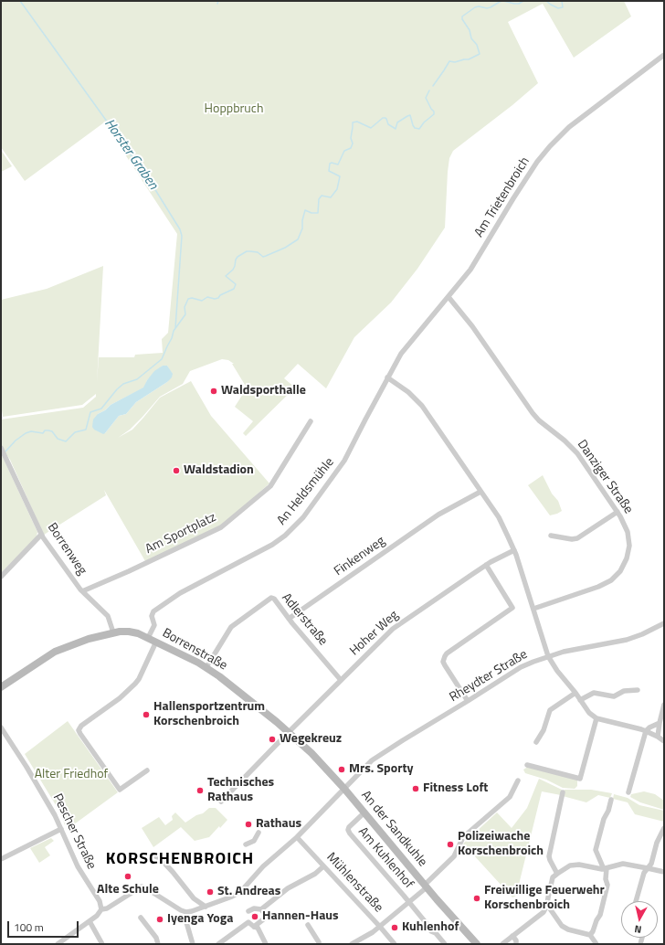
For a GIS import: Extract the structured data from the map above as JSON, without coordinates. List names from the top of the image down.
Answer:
{
  "streets": {
    "main road": ["Borrenstraße", "An der Sandkuhle"],
    "street": [
      "Am Trietenbroich",
      "Danziger Straße",
      "An Heldsmühle",
      "Am Sportplatz",
      "Borrenweg",
      "Finkenweg",
      "Adlerstraße",
      "Hoher Weg",
      "Rheydter Straße",
      "Pescher Straße",
      "Am Kuhlenhof",
      "Mühlenstraße"
    ]
  },
  "crossings": [
    ["Am Trietenbroich", "Danziger Straße"],
    ["Am Trietenbroich", "An Heldsmühle"],
    ["An Heldsmühle", "Borrenstraße"],
    ["Am Sportplatz", "Borrenweg"],
    ["Borrenweg", "Borrenstraße"],
    ["Finkenweg", "Adlerstraße"],
    ["Adlerstraße", "Hoher Weg"],
    ["Adlerstraße", "Borrenstraße"],
    ["Hoher Weg", "Borrenstraße"],
    ["Borrenstraße", "Rheydter Straße"],
    ["Borrenstraße", "An der Sandkuhle"],
    ["Rheydter Straße", "An der Sandkuhle"],
    ["Rheydter Straße", "Mühlenstraße"],
    ["An der Sandkuhle", "Am Kuhlenhof"],
    ["Am Kuhlenhof", "Mühlenstraße"]
  ],
  "districts": ["KORSCHENBROICH"],
  "water": ["Horster Graben"],
  "parks": ["Hoppbruch", "Alter Friedhof"],
  "places": [
    "Waldsporthalle",
    "Waldstadion",
    "Hallensportzentrum Korschenbroich",
    "Wegekreuz",
    "Mrs. Sporty",
    "Fitness Loft",
    "Technisches Rathaus",
    "Rathaus",
    "Polizeiwache Korschenbroich",
    "Alte Schule",
    "St. Andreas",
    "Freiwillige Feuerwehr Korschenbroich",
    "Hannen-Haus",
    "Iyenga Yoga",
    "Kuhlenhof"
  ],
  "scale_bar": "100 m",
  "north": "bottom"
}
